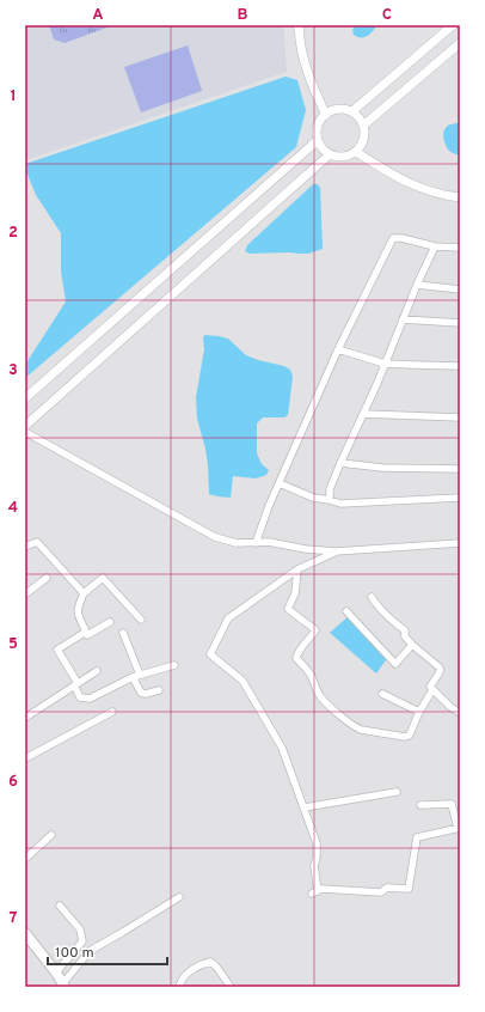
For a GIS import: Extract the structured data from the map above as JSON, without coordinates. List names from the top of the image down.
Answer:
{
  "scale_bar": "100 m",
  "grid": {
    "columns": ["A", "B", "C"],
    "rows": [
      "1",
      "2",
      "3",
      "4",
      "5",
      "6",
      "7"
    ]
  }
}
